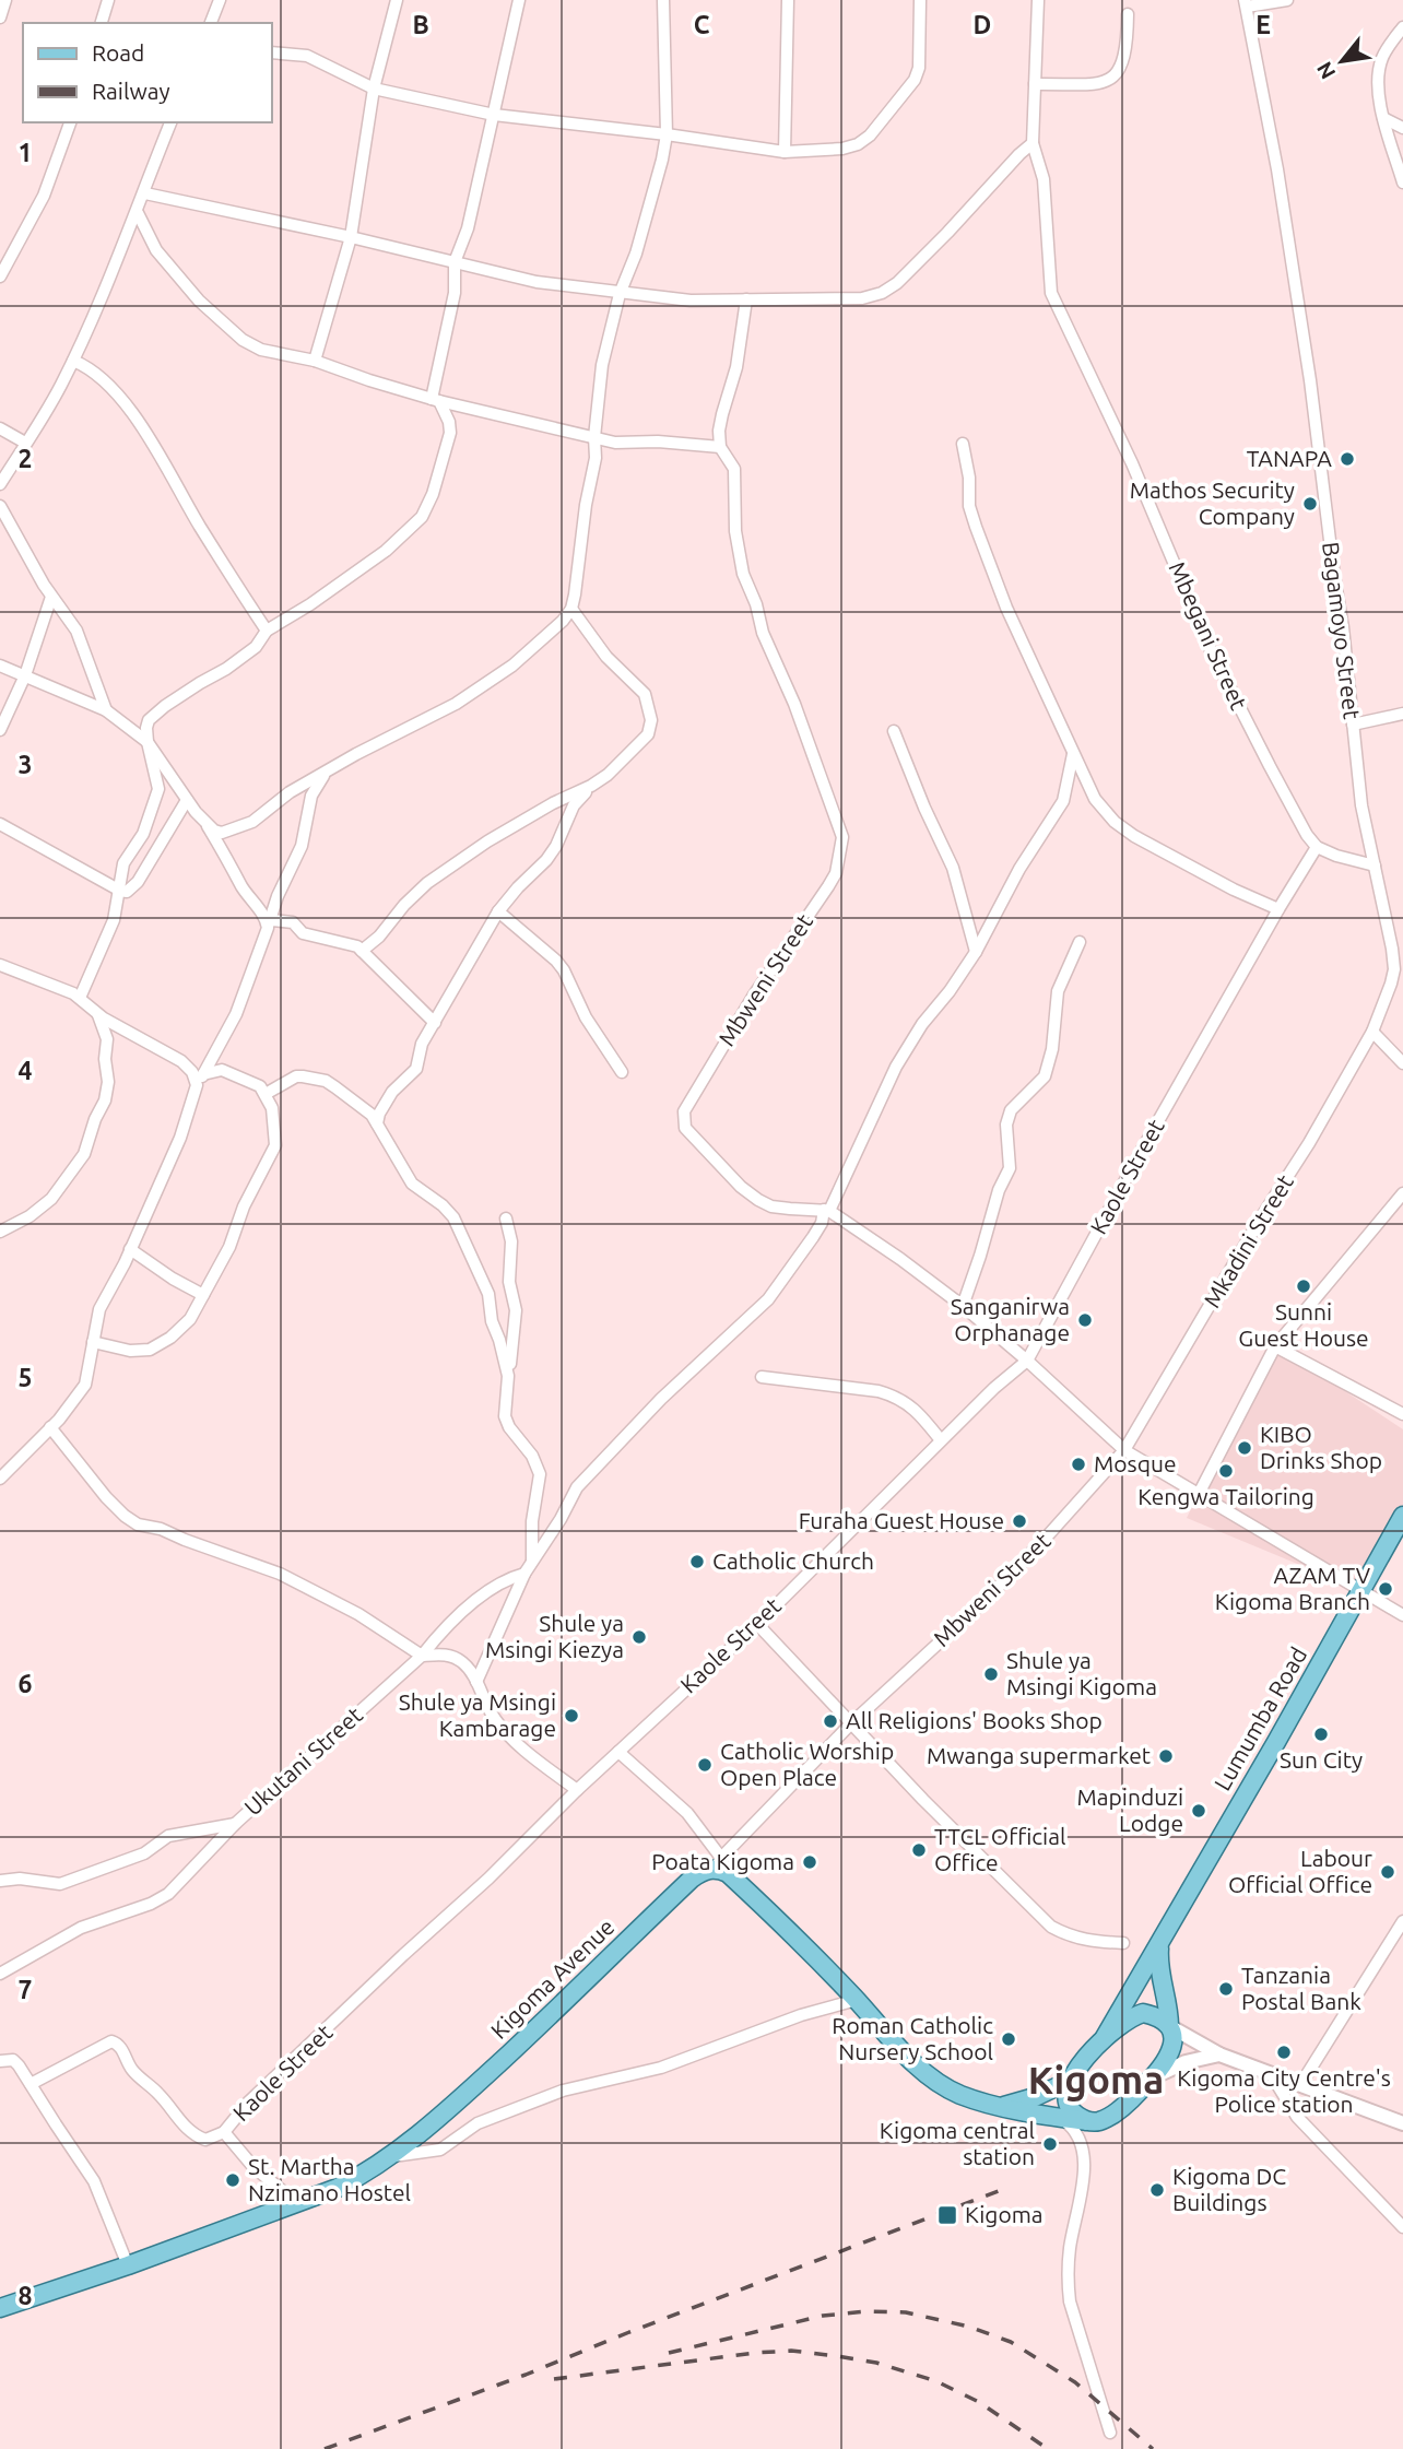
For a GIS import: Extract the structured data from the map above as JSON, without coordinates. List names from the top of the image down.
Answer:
{
  "streets": {
    "main road": ["Lumumba Road", "Kigoma Avenue"],
    "street": [
      "Bagamoyo Street",
      "Mbegani Street",
      "Mbweni Street",
      "Kaole Street",
      "Mkadini Street",
      "Ukutani Street"
    ]
  },
  "crossings": [
    ["Bagamoyo Street", "Mkadini Street"],
    ["Mbegani Street", "Kaole Street"],
    ["Mbweni Street", "Mkadini Street"],
    ["Mbweni Street", "Kigoma Avenue"]
  ],
  "districts": ["Kigoma"],
  "places": {
    "other": [
      "TANAPA",
      "Mathos Security Company",
      "Sunni Guest House",
      "Sanganirwa Orphanage",
      "KIBO Drinks Shop",
      "Mosque",
      "Kengwa Tailoring",
      "Furaha Guest House",
      "Catholic Church",
      "AZAM TV Kigoma Branch",
      "Shule ya Msingi Kiezya",
      "Shule ya Msingi Kigoma",
      "Shule ya Msingi Kambarage",
      "All Religions' Books Shop",
      "Sun City",
      "Mwanga supermarket",
      "Catholic Worship Open Place",
      "Mapinduzi Lodge",
      "TTCL Official Office",
      "Poata Kigoma",
      "Labour Official Office",
      "Tanzania Postal Bank",
      "Roman Catholic Nursery School",
      "Kigoma City Centre's Police station",
      "Kigoma central station",
      "St. Martha Nzimano Hostel",
      "Kigoma DC Buildings"
    ],
    "transit": ["Kigoma"]
  },
  "legend": ["Road", "Railway"],
  "north": "bottom left",
  "grid": {
    "columns": [
      "B",
      "C",
      "D",
      "E"
    ],
    "rows": [
      "1",
      "2",
      "3",
      "4",
      "5",
      "6",
      "7",
      "8"
    ]
  }
}
